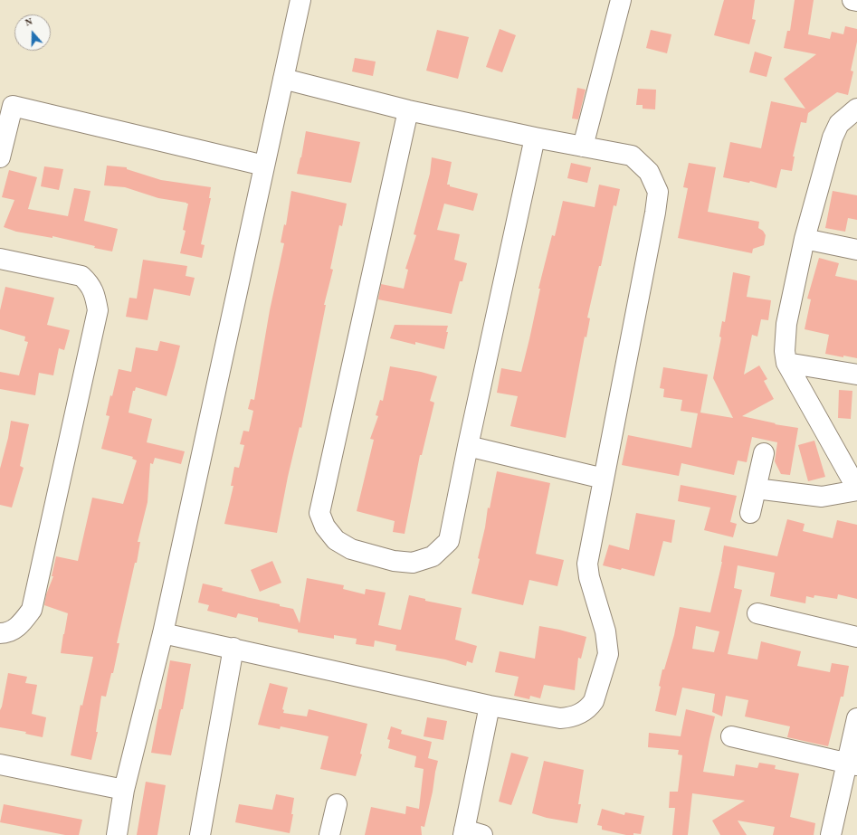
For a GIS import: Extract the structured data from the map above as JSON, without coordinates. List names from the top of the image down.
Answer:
{
  "north": "top"
}
